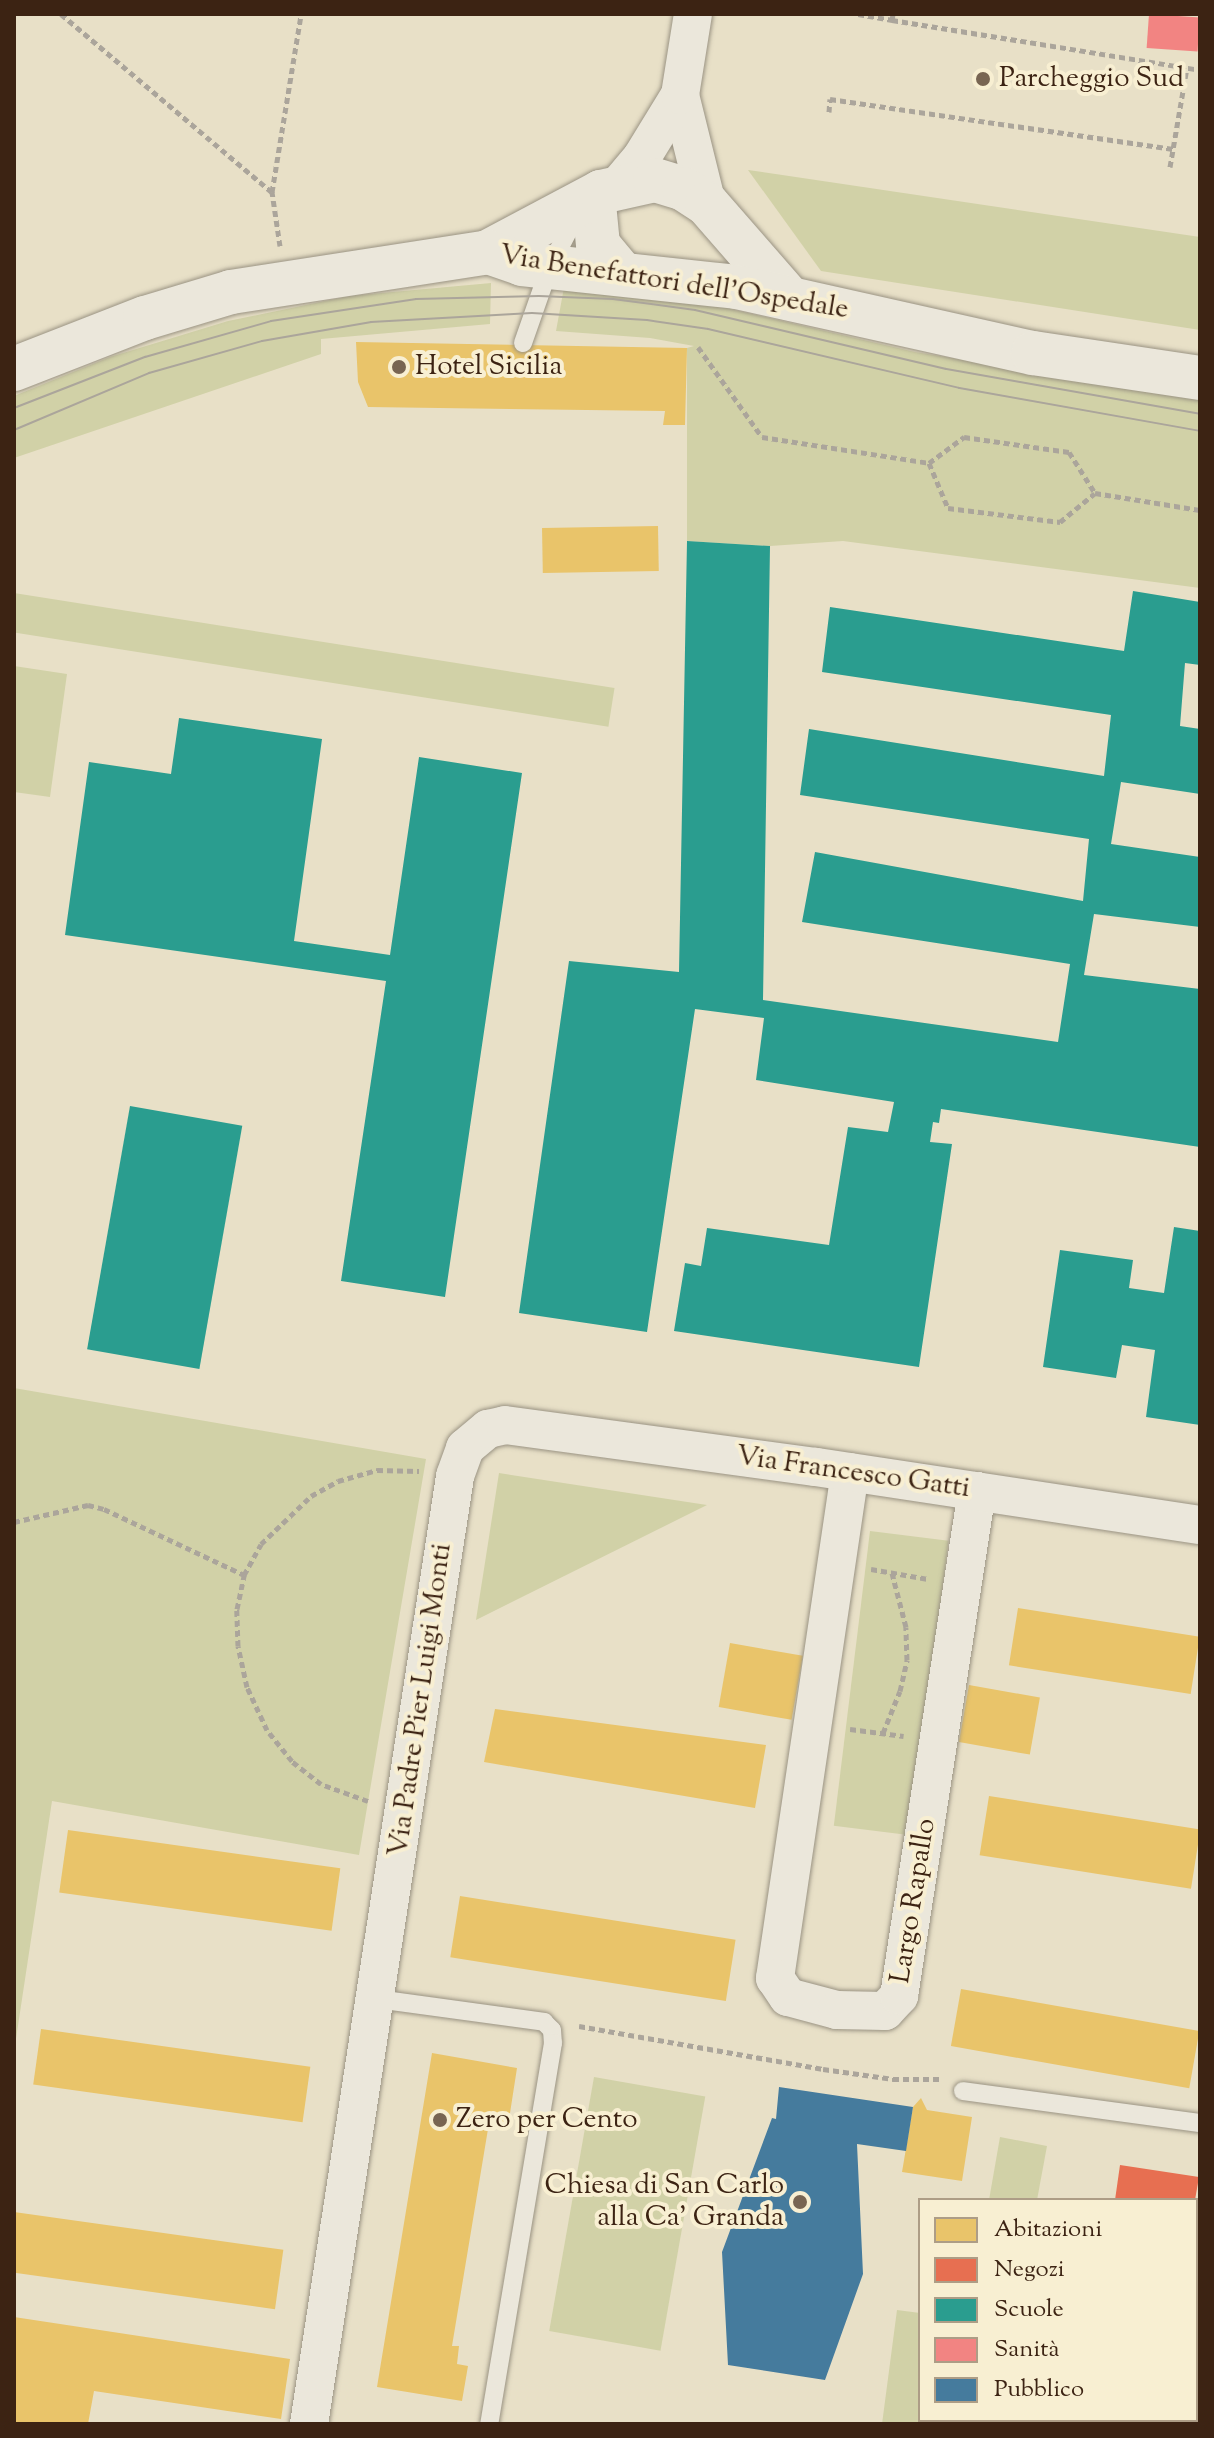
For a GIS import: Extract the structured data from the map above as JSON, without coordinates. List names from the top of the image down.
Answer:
{
  "streets": {
    "main road": ["Via Benefattori dell'Ospedale"],
    "street": ["Via Francesco Gatti", "Via Padre Pier Luigi Monti", "Largo Rapallo"]
  },
  "crossings": [
    ["Via Francesco Gatti", "Via Padre Pier Luigi Monti"],
    ["Via Francesco Gatti", "Largo Rapallo"]
  ],
  "places": [
    "Parcheggio Sud",
    "Hotel Sicilia",
    "Zero per Cento",
    "Chiesa di San Carlo alla Ca' Granda"
  ],
  "legend": [
    "Abitazioni",
    "Negozi",
    "Scuole",
    "Sanità",
    "Pubblico"
  ]
}
